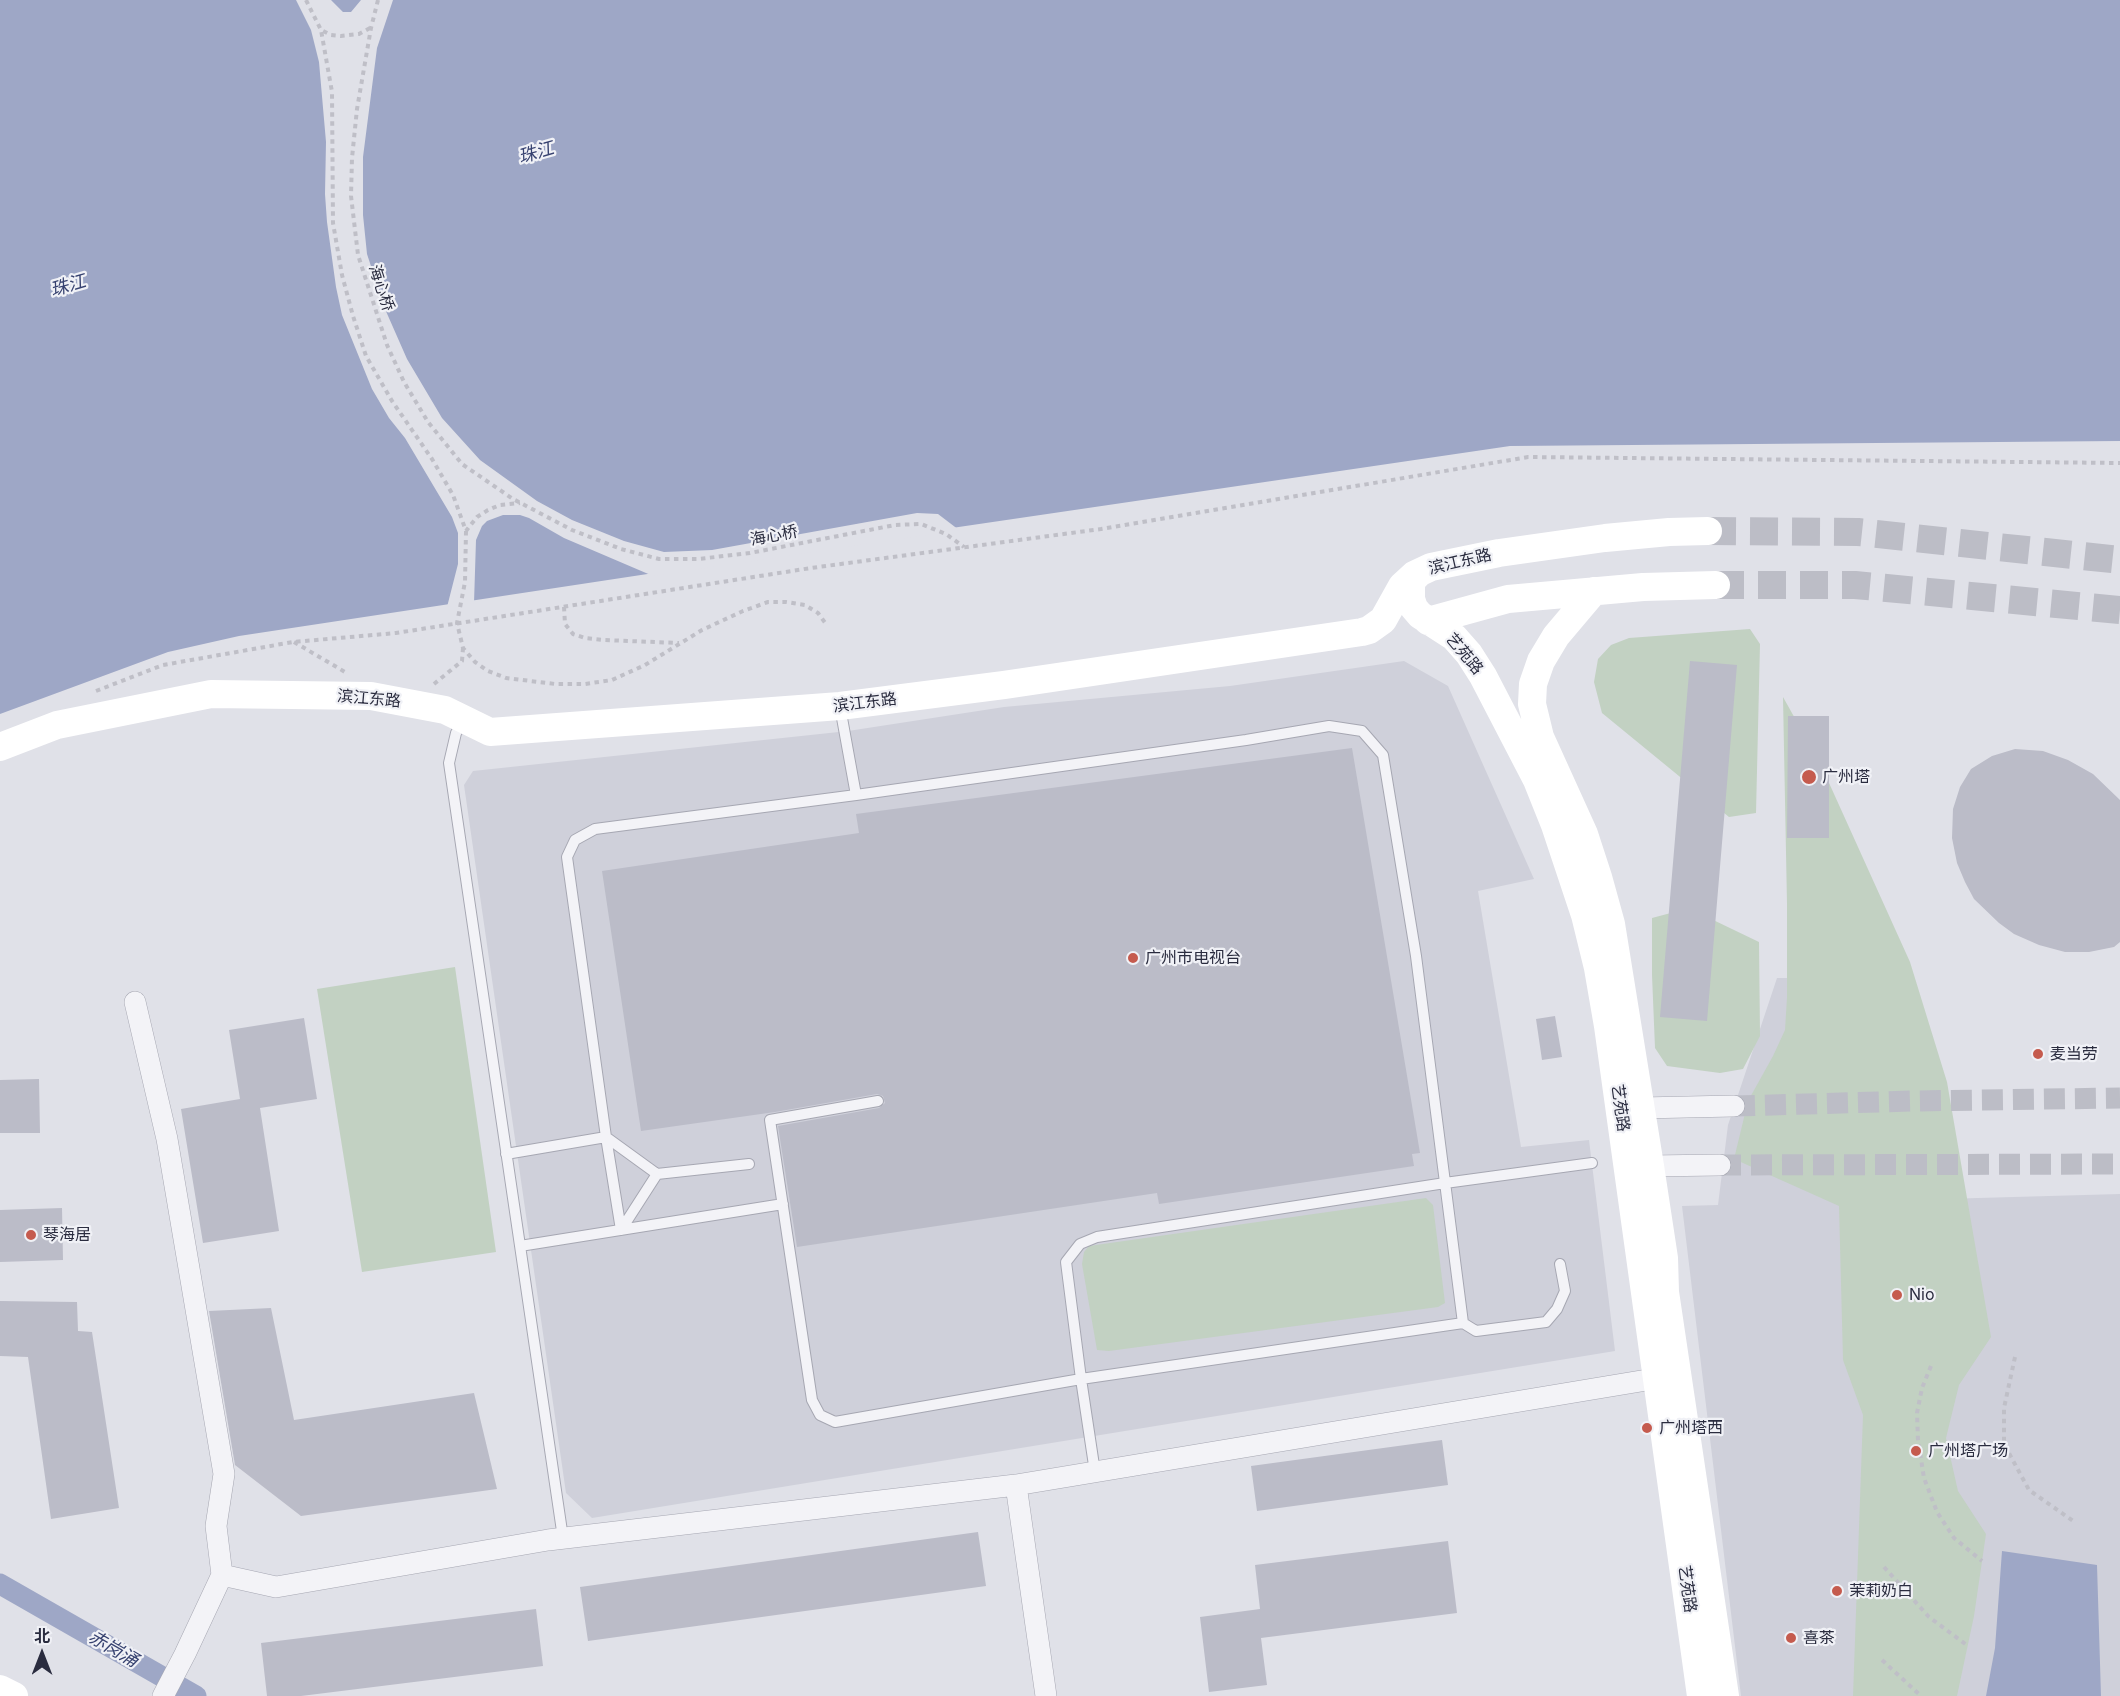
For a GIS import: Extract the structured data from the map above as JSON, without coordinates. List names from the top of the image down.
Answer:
{
  "streets": {
    "street": ["滨江东路", "艺苑路"],
    "path": ["海心桥"]
  },
  "crossings": [
    ["滨江东路", "艺苑路"]
  ],
  "water": ["珠江", "赤岗涌"],
  "places": [
    "广州塔",
    "广州市电视台",
    "麦当劳",
    "琴海居",
    "Nio",
    "广州塔西",
    "广州塔广场",
    "茉莉奶白",
    "喜茶"
  ],
  "north": "top"
}
